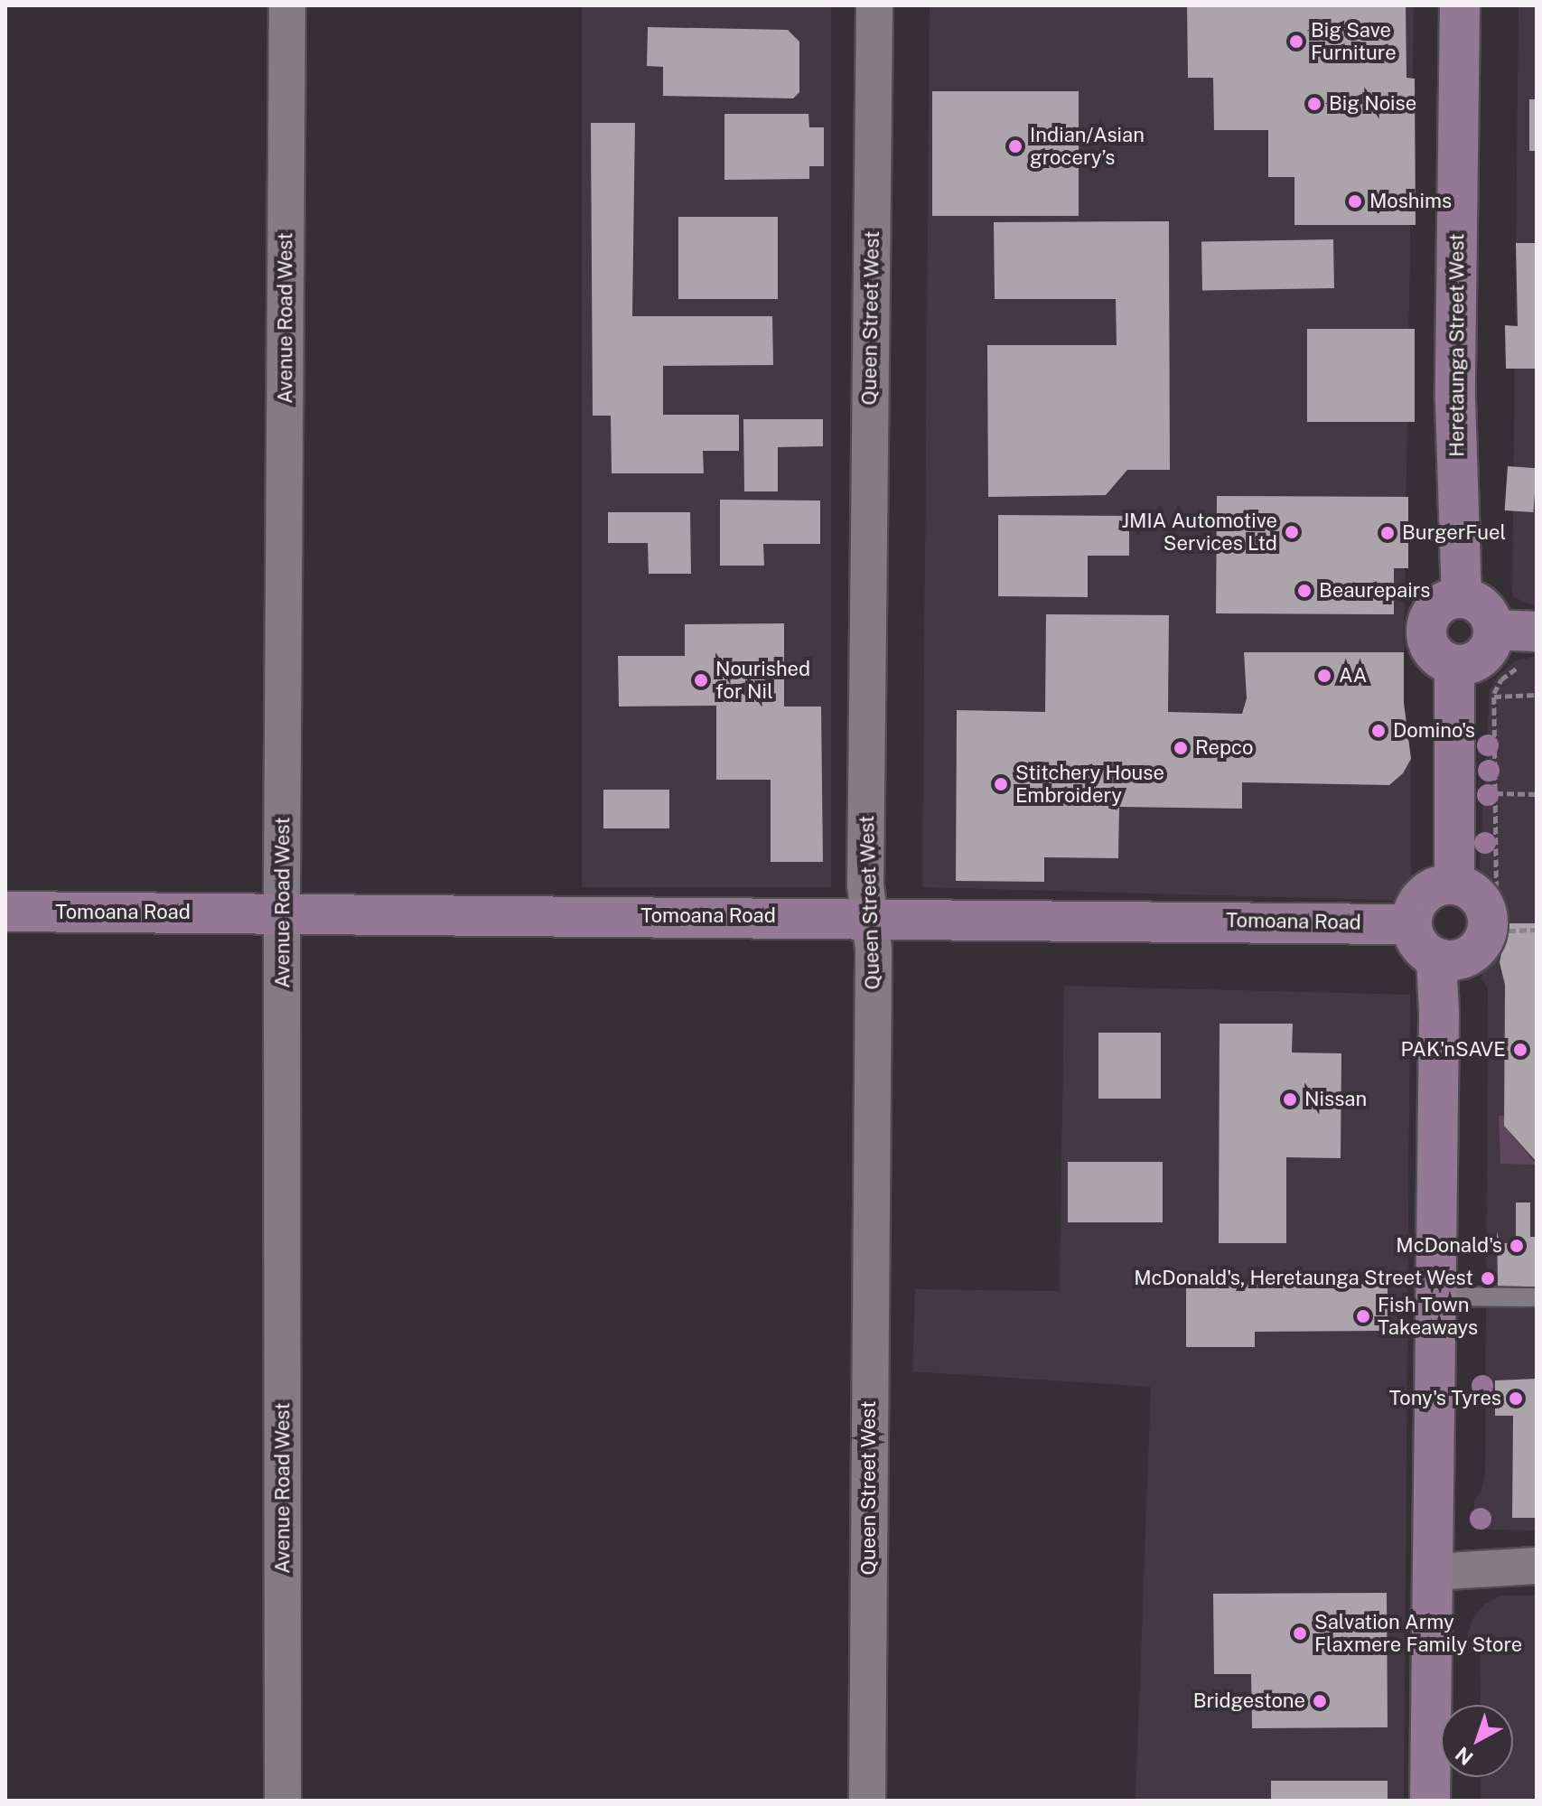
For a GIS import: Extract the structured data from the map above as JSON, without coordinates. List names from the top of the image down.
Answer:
{
  "streets": {
    "main road": ["Heretaunga Street West", "Tomoana Road"],
    "street": ["Avenue Road West", "Queen Street West"]
  },
  "crossings": [
    ["Avenue Road West", "Tomoana Road"],
    ["Queen Street West", "Tomoana Road"]
  ],
  "places": [
    "Big Save Furniture",
    "Big Noise",
    "Indian/Asian grocery’s",
    "Moshims",
    "JMIA Automotive Services Ltd",
    "BurgerFuel",
    "Beaurepairs",
    "AA",
    "Nourished for Nil",
    "Domino's",
    "Repco",
    "Stitchery House Embroidery",
    "PAK'nSAVE",
    "Nissan",
    "McDonald's",
    "McDonald's, Heretaunga Street West",
    "Fish Town Takeaways",
    "Tony's Tyres",
    "Salvation Army Flaxmere Family Store",
    "Bridgestone"
  ],
  "north": "bottom left"
}
